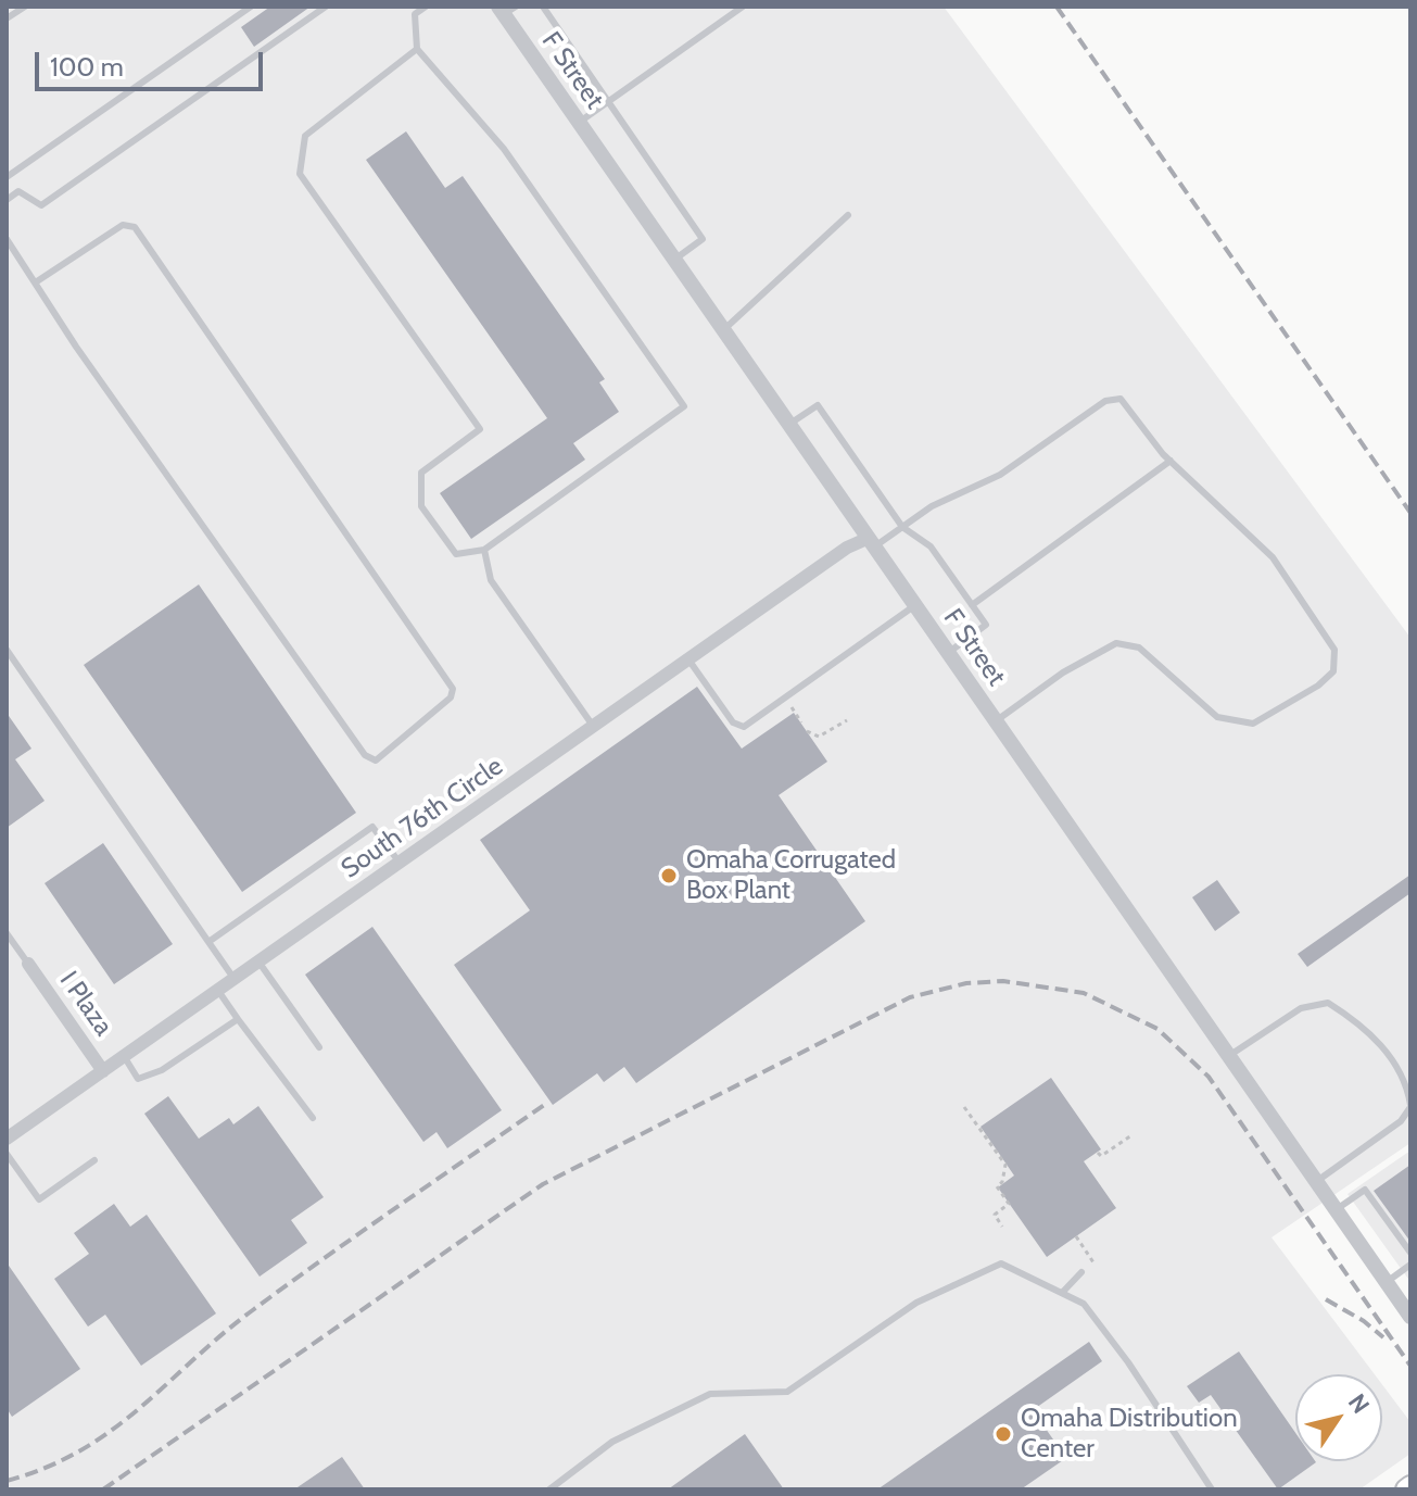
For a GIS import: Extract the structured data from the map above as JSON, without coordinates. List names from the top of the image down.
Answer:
{
  "streets": {
    "street": ["F Street", "South 76th Circle", "I Plaza"]
  },
  "crossings": [
    ["F Street", "South 76th Circle"],
    ["South 76th Circle", "I Plaza"]
  ],
  "places": ["Omaha Corrugated Box Plant", "Omaha Distribution Center"],
  "scale_bar": "100 m",
  "north": "top right"
}
